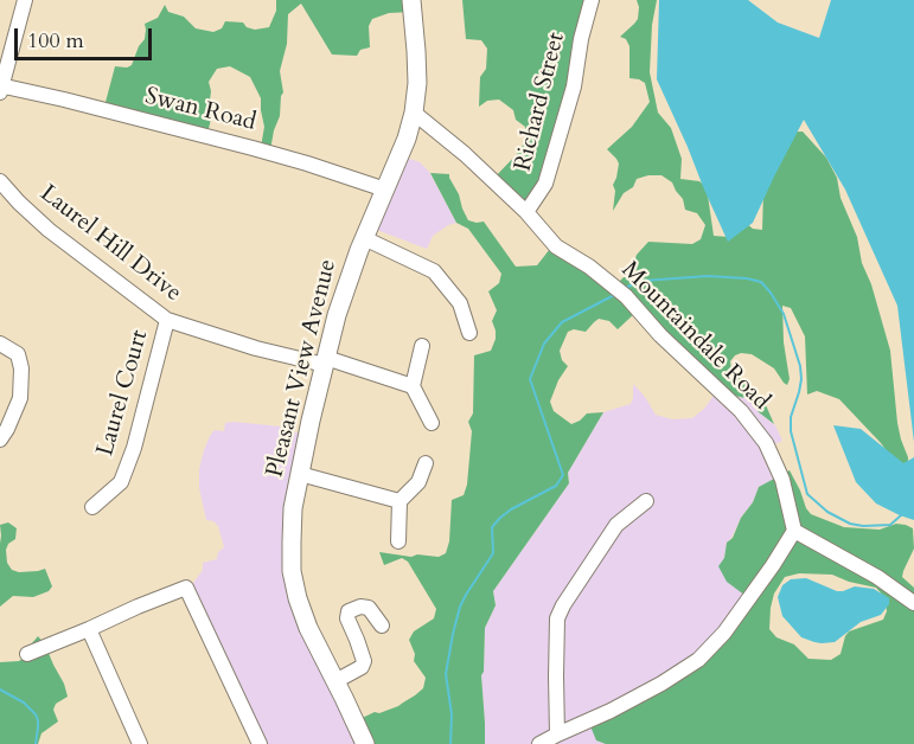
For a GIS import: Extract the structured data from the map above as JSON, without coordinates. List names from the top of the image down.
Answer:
{
  "streets": {
    "main road": ["Pleasant View Avenue"],
    "street": [
      "Richard Street",
      "Swan Road",
      "Laurel Hill Drive",
      "Mountaindale Road",
      "Laurel Court"
    ]
  },
  "crossings": [
    ["Richard Street", "Mountaindale Road"],
    ["Swan Road", "Pleasant View Avenue"],
    ["Laurel Hill Drive", "Pleasant View Avenue"],
    ["Laurel Hill Drive", "Laurel Court"],
    ["Mountaindale Road", "Pleasant View Avenue"]
  ],
  "scale_bar": "100 m"
}
